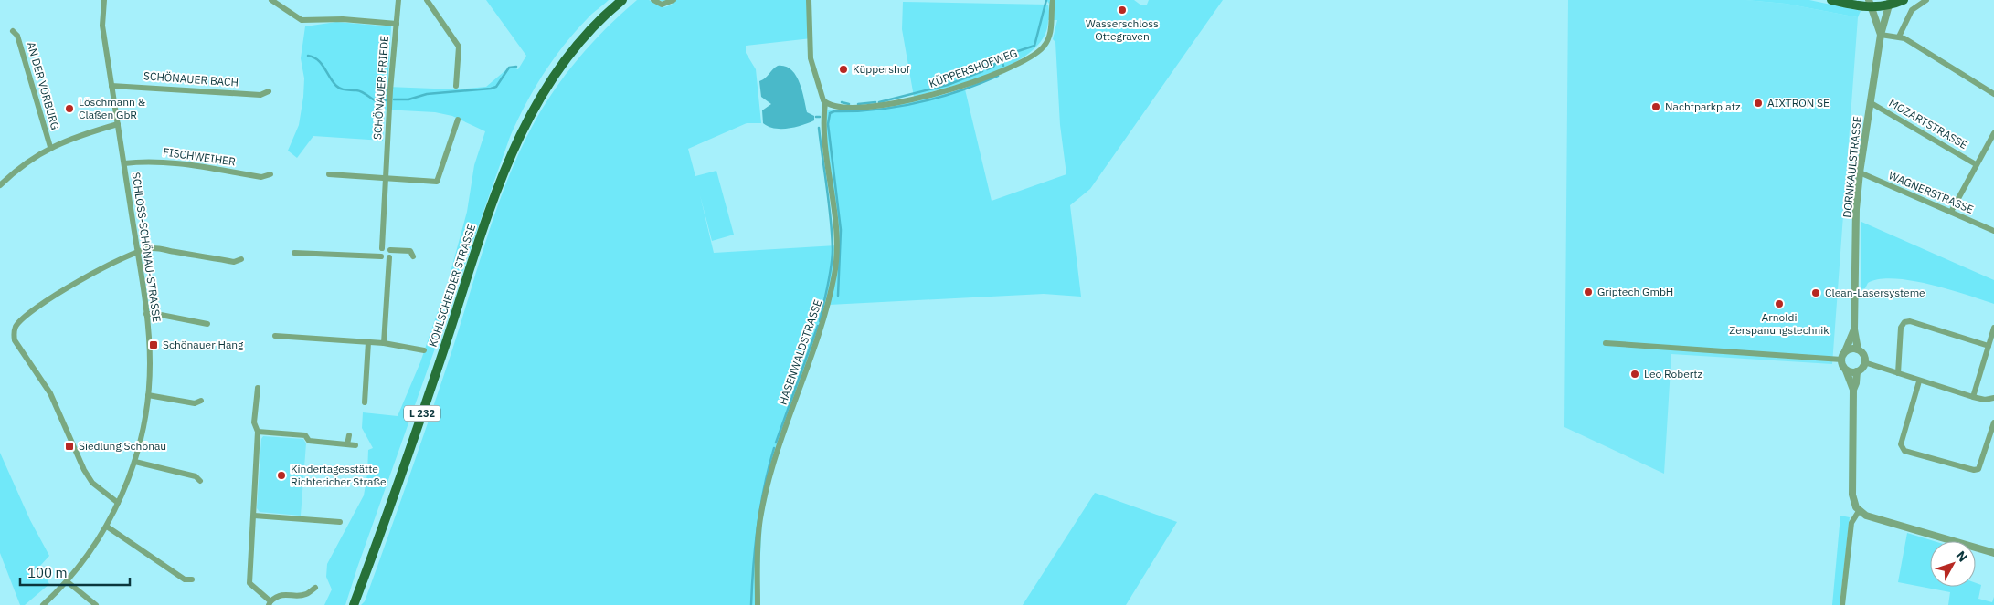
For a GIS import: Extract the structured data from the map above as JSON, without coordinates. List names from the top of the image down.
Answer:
{
  "streets": {
    "main road": ["KOHLSCHEIDER STRASSE", "L 232"],
    "street": [
      "KÜPPERSHOFWEG",
      "SCHÖNAUER BACH",
      "AN DER VORBURG",
      "SCHÖNAUER FRIEDE",
      "MOZARTSTRASSE",
      "FISCHWEIHER",
      "DORNKAULSTRASSE",
      "WAGNERSTRASSE",
      "SCHLOSS-SCHÖNAU-STRASSE",
      "HASENWALDSTRASSE"
    ]
  },
  "crossings": [
    ["KÜPPERSHOFWEG", "HASENWALDSTRASSE"],
    ["SCHÖNAUER BACH", "SCHLOSS-SCHÖNAU-STRASSE"],
    ["MOZARTSTRASSE", "DORNKAULSTRASSE"],
    ["FISCHWEIHER", "SCHLOSS-SCHÖNAU-STRASSE"],
    ["DORNKAULSTRASSE", "WAGNERSTRASSE"]
  ],
  "places": {
    "other": [
      "Wasserschloss Ottegraven",
      "Küppershof",
      "AIXTRON SE",
      "Nachtparkplatz",
      "Löschmann & Claßen GbR",
      "Griptech GmbH",
      "Clean-Lasersysteme",
      "Arnoldi Zerspanungstechnik",
      "Leo Robertz",
      "Kindertagesstätte Richtericher Straße"
    ],
    "transit": ["Schönauer Hang", "Siedlung Schönau"]
  },
  "scale_bar": "100 m",
  "north": "top right"
}
